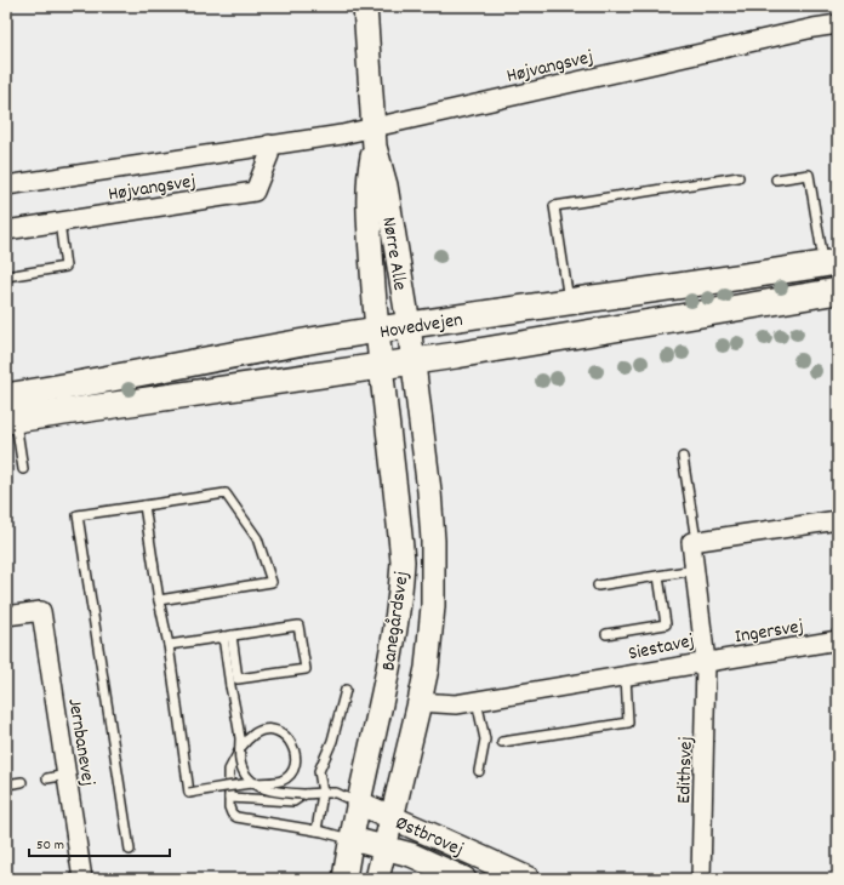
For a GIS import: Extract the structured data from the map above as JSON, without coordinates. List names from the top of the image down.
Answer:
{
  "streets": {
    "main road": ["Hovedvejen"],
    "street": [
      "Højvangsvej",
      "Nørre Alle",
      "Banegårdsvej",
      "Ingersvej",
      "Siestavej",
      "Jernbanevej",
      "Edithsvej",
      "Østbrovej"
    ]
  },
  "crossings": [
    ["Højvangsvej", "Nørre Alle"],
    ["Nørre Alle", "Hovedvejen"],
    ["Nørre Alle", "Banegårdsvej"],
    ["Hovedvejen", "Banegårdsvej"],
    ["Banegårdsvej", "Siestavej"],
    ["Banegårdsvej", "Østbrovej"],
    ["Ingersvej", "Siestavej"],
    ["Ingersvej", "Edithsvej"],
    ["Siestavej", "Edithsvej"]
  ],
  "scale_bar": "50 m"
}
